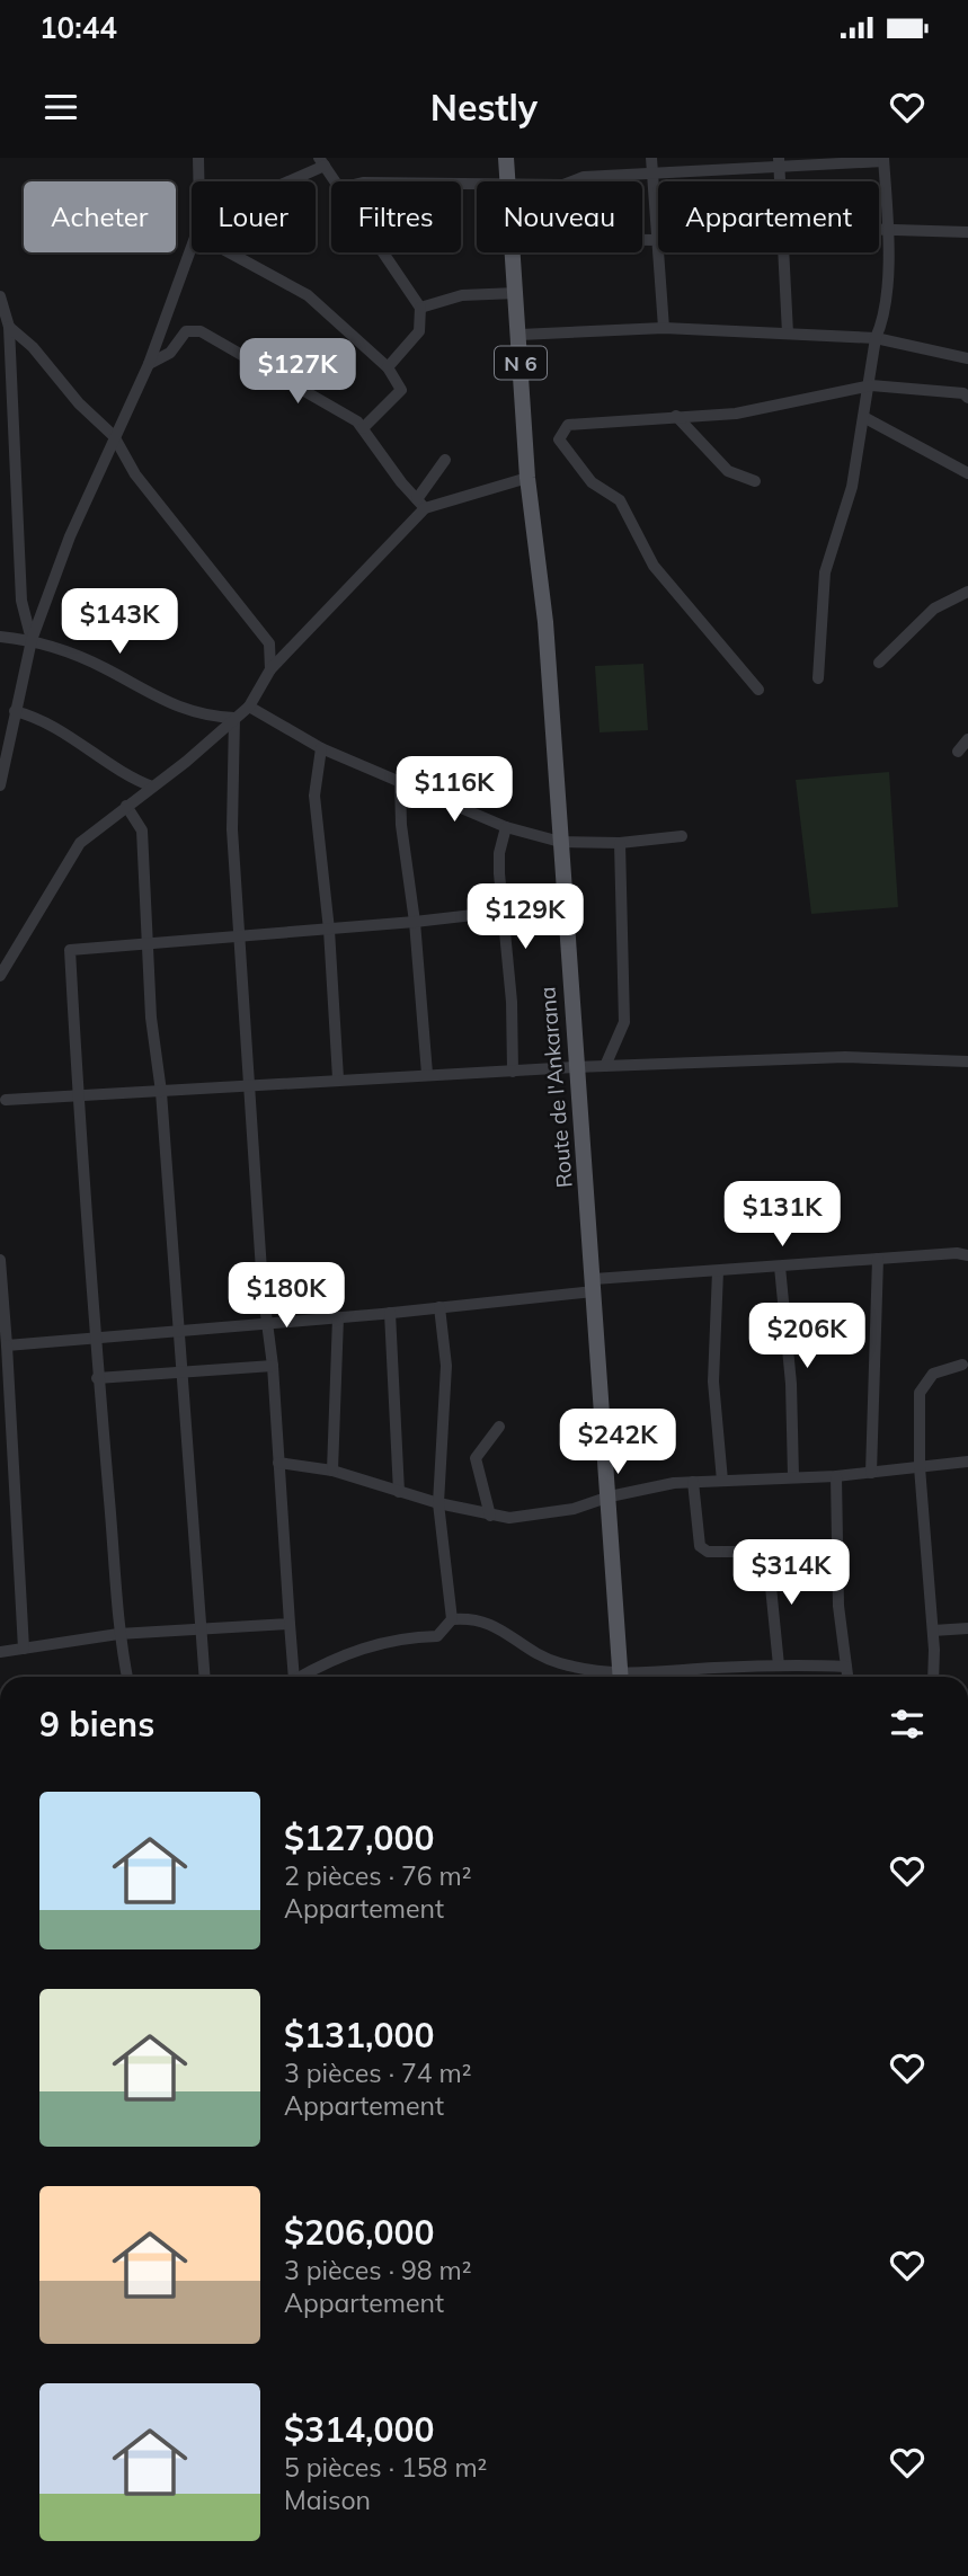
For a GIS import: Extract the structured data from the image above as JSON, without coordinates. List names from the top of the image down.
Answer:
{
  "streets": {
    "main road": ["N 6", "Route de l'Ankarana"]
  },
  "page": {
    "status": "10:44",
    "header": "Nestly",
    "chip": [
      "Acheter",
      "Louer",
      "Filtres",
      "Nouveau",
      "Appartement"
    ],
    "price": [
      "$127K",
      "$143K",
      "$116K",
      "$129K",
      "$131K",
      "$180K",
      "$206K",
      "$242K",
      "$314K"
    ],
    "heading": "9 biens",
    "list": [
      {
        "name": "$127,000",
        "note": "2 pièces · 76 m² · Appartement"
      },
      {
        "name": "$131,000",
        "note": "3 pièces · 74 m² · Appartement"
      },
      {
        "name": "$206,000",
        "note": "3 pièces · 98 m² · Appartement"
      },
      {
        "name": "$314,000",
        "note": "5 pièces · 158 m² · Maison"
      }
    ]
  }
}
